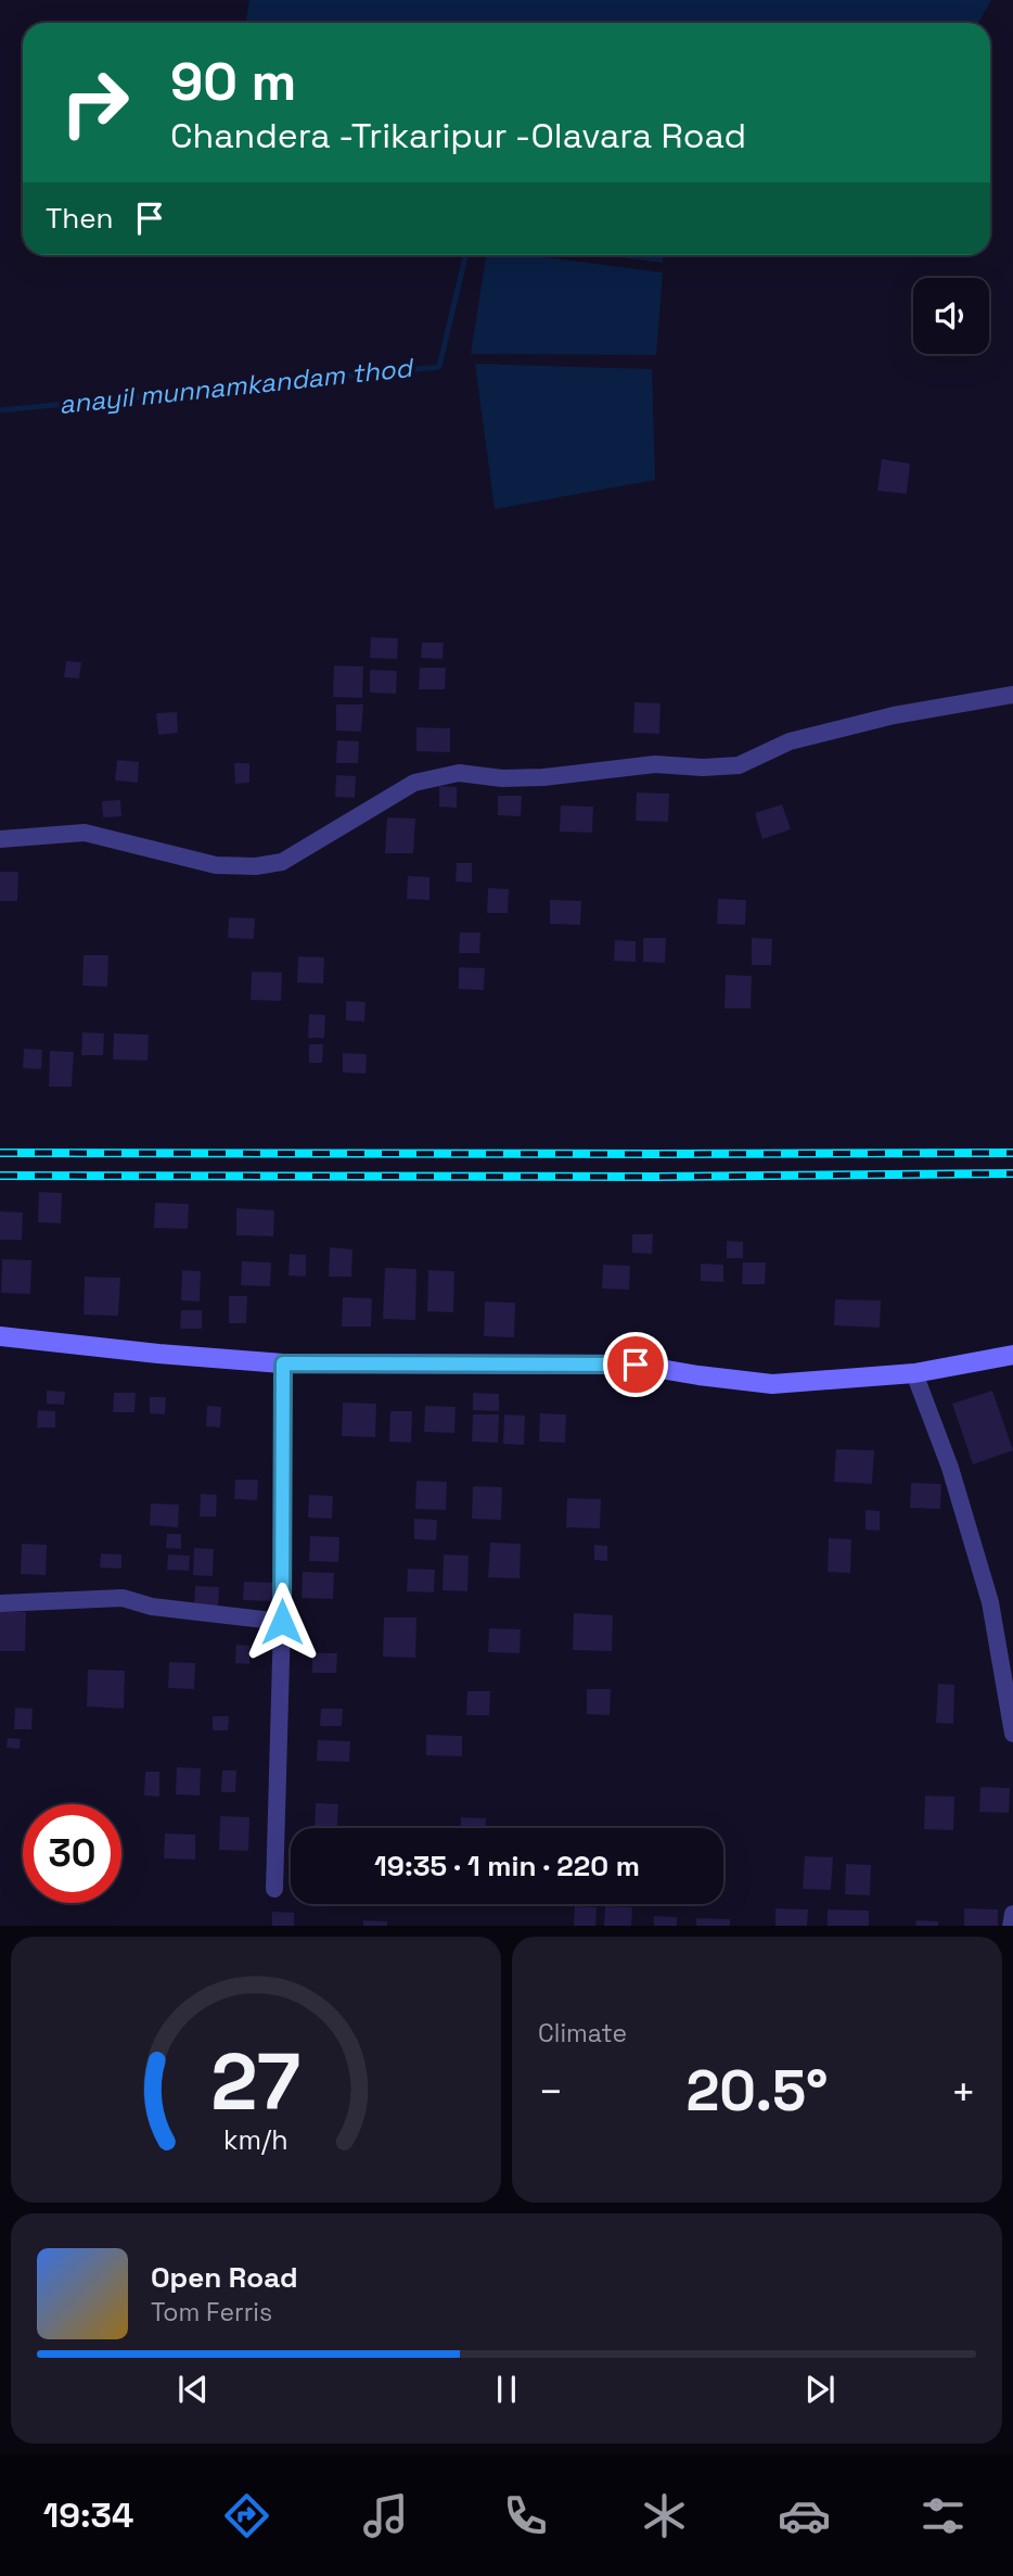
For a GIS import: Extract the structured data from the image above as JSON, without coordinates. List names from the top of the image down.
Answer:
{
  "water": ["anayil munnamkandam thod"],
  "page": {
    "turn": ["90 m", "Chandera -Trikaripur -Olavara Road"],
    "then": "Then",
    "limit": "30",
    "trip": "19:35 · 1 min · 220 m",
    "tile": "Climate",
    "heat": ["−", "20.5°", "+"],
    "song": ["Open Road", "Tom Ferris"],
    "tabs": "19:34",
    "gauge": ["27", "km/h"]
  }
}
